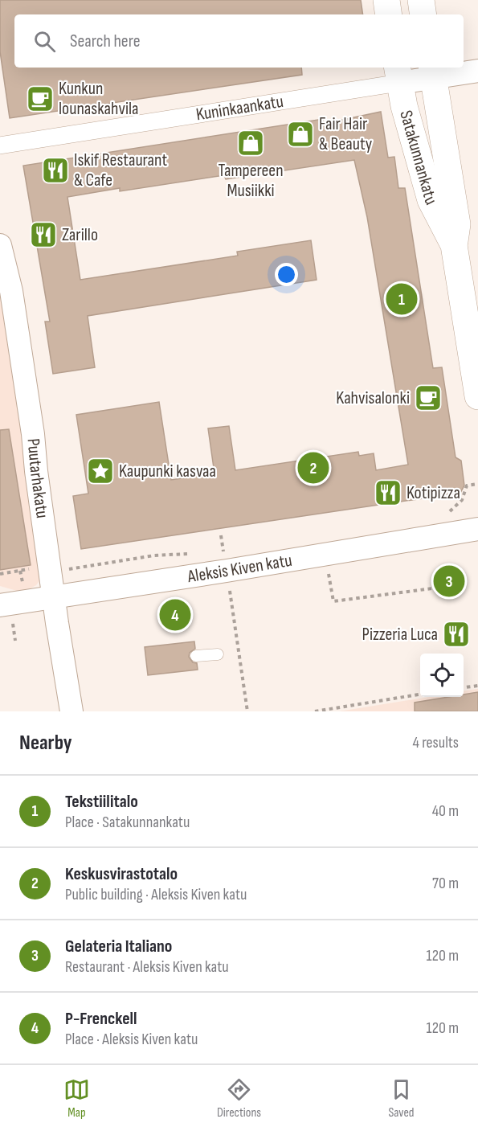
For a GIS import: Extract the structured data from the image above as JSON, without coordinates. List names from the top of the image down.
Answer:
{
  "streets": {
    "main road": ["Satakunnankatu"],
    "street": ["Kuninkaankatu", "Puutarhakatu", "Aleksis Kiven katu"]
  },
  "crossings": [
    ["Kuninkaankatu", "Satakunnankatu"],
    ["Puutarhakatu", "Aleksis Kiven katu"]
  ],
  "places": {
    "cafe": ["Kunkun lounaskahvila", "Kahvisalonki"],
    "shop": ["Fair Hair & Beauty", "Tampereen Musiikki"],
    "restaurant": [
      "Iskif Restaurant & Cafe",
      "Zarillo",
      "Kotipizza",
      "Pizzeria Luca"
    ],
    "place": ["Kaupunki kasvaa"]
  },
  "page": {
    "search": "Search here",
    "pins": [
      "1",
      "2",
      "3",
      "4"
    ],
    "heading": ["Nearby", "4 results"],
    "list": [
      {
        "mark": "1",
        "name": "Tekstiilitalo",
        "note": "Place · Satakunnankatu",
        "value": "40 m"
      },
      {
        "mark": "2",
        "name": "Keskusvirastotalo",
        "note": "Public building · Aleksis Kiven katu",
        "value": "70 m"
      },
      {
        "mark": "3",
        "name": "Gelateria Italiano",
        "note": "Restaurant · Aleksis Kiven katu",
        "value": "120 m"
      },
      {
        "mark": "4",
        "name": "P-Frenckell",
        "note": "Place · Aleksis Kiven katu",
        "value": "120 m"
      }
    ],
    "nav": ["Map", "Directions", "Saved"]
  }
}
